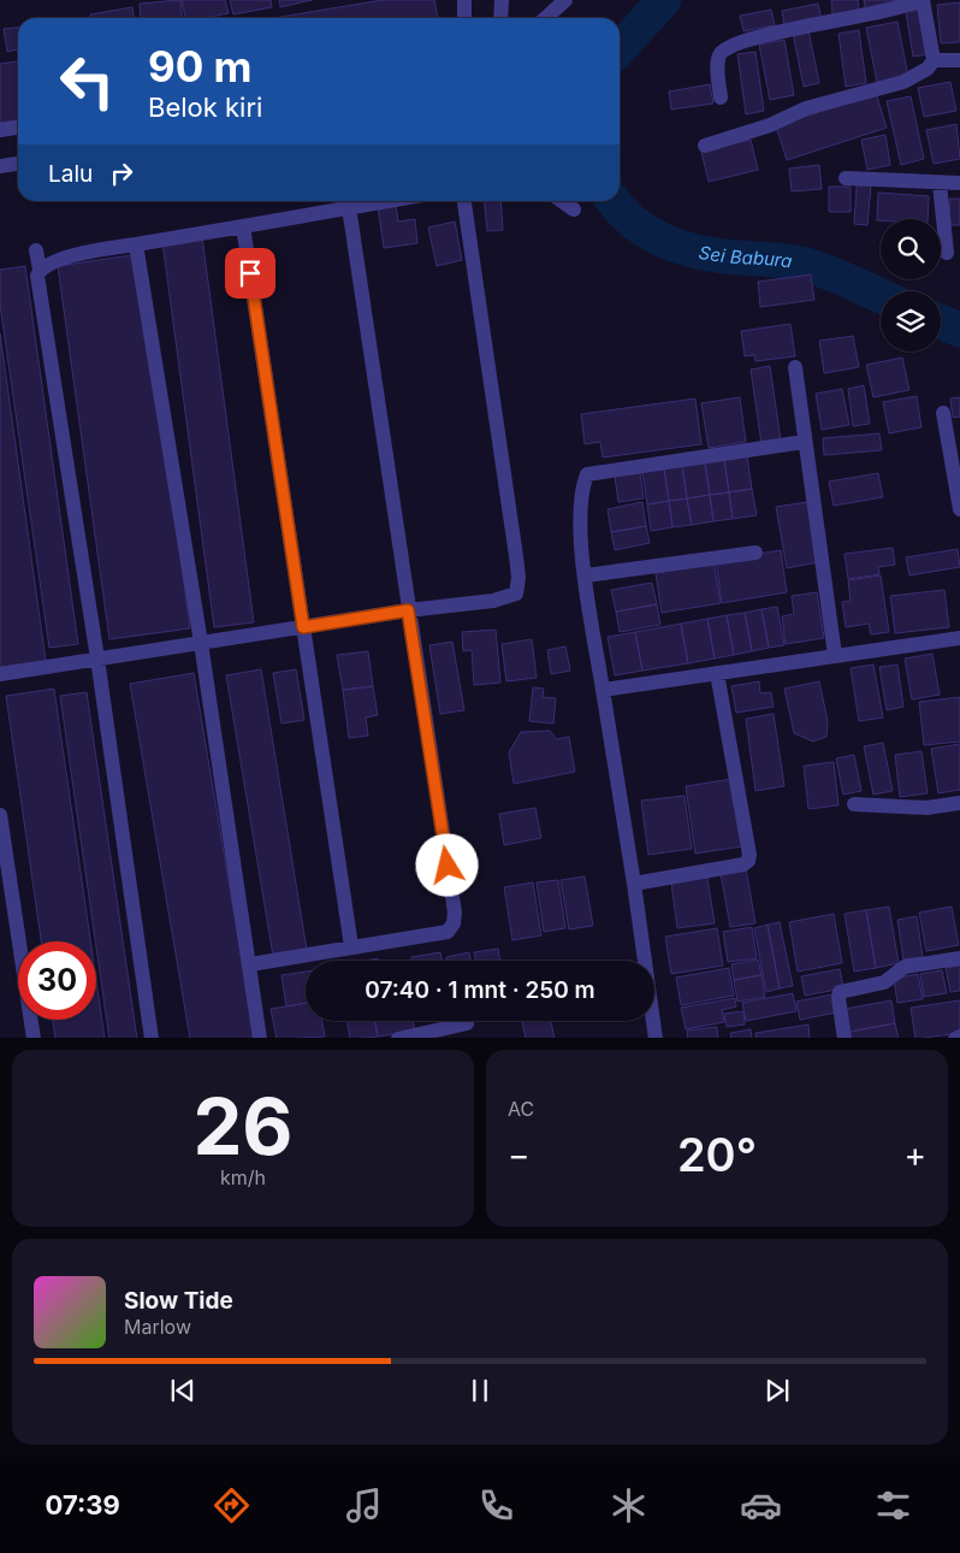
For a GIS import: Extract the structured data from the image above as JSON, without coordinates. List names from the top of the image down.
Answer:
{
  "water": ["Sei Babura"],
  "page": {
    "turn": ["90 m", "Belok kiri"],
    "then": "Lalu",
    "limit": "30",
    "trip": "07:40 · 1 mnt · 250 m",
    "tile": [
      ["26", "km/h"],
      "AC"
    ],
    "heat": ["−", "20°", "+"],
    "song": ["Slow Tide", "Marlow"],
    "tabs": "07:39"
  }
}
